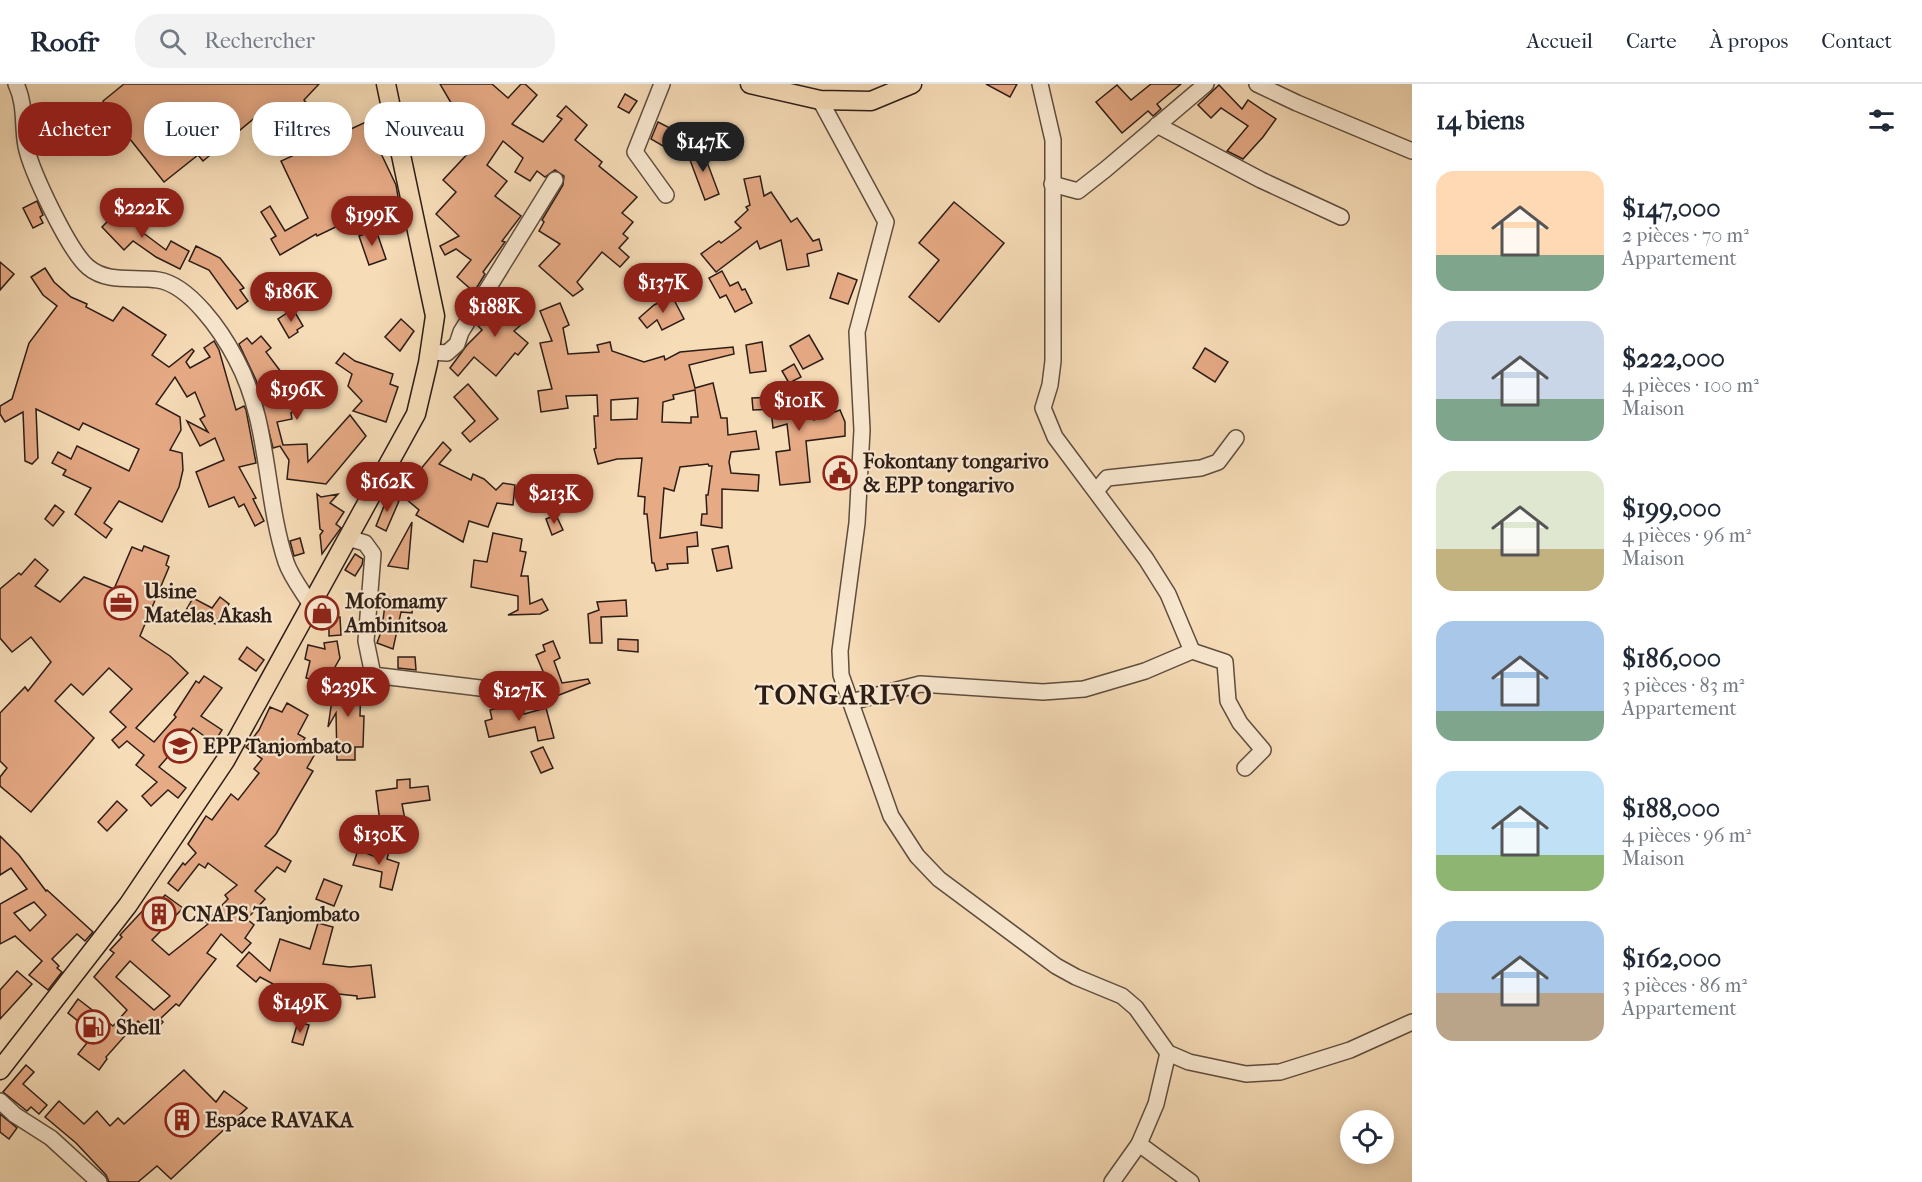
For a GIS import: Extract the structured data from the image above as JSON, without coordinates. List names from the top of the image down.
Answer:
{
  "districts": ["TONGARIVO"],
  "places": {
    "public building": ["Fokontany tongarivo & EPP tongarivo"],
    "office": ["Usine Matelas Akash"],
    "shop": ["Mofomamy Ambinitsoa"],
    "school or university": ["EPP Tanjombato"],
    "building": ["CNAPS Tanjombato", "Espace RAVAKA"],
    "fuel station": ["Shell"]
  },
  "page": {
    "header": "Roofr",
    "search": "Rechercher",
    "nav": [
      "Accueil",
      "Carte",
      "À propos",
      "Contact"
    ],
    "heading": "14 biens",
    "chip": [
      "Acheter",
      "Louer",
      "Filtres",
      "Nouveau"
    ],
    "price": [
      "$147K",
      "$222K",
      "$199K",
      "$137K",
      "$186K",
      "$188K",
      "$196K",
      "$101K",
      "$162K",
      "$213K",
      "$239K",
      "$127K",
      "$130K",
      "$149K"
    ],
    "list": [
      {
        "name": "$147,000",
        "note": "2 pièces · 70 m² · Appartement"
      },
      {
        "name": "$222,000",
        "note": "4 pièces · 100 m² · Maison"
      },
      {
        "name": "$199,000",
        "note": "4 pièces · 96 m² · Maison"
      },
      {
        "name": "$186,000",
        "note": "3 pièces · 83 m² · Appartement"
      },
      {
        "name": "$188,000",
        "note": "4 pièces · 96 m² · Maison"
      },
      {
        "name": "$162,000",
        "note": "3 pièces · 86 m² · Appartement"
      }
    ]
  }
}
